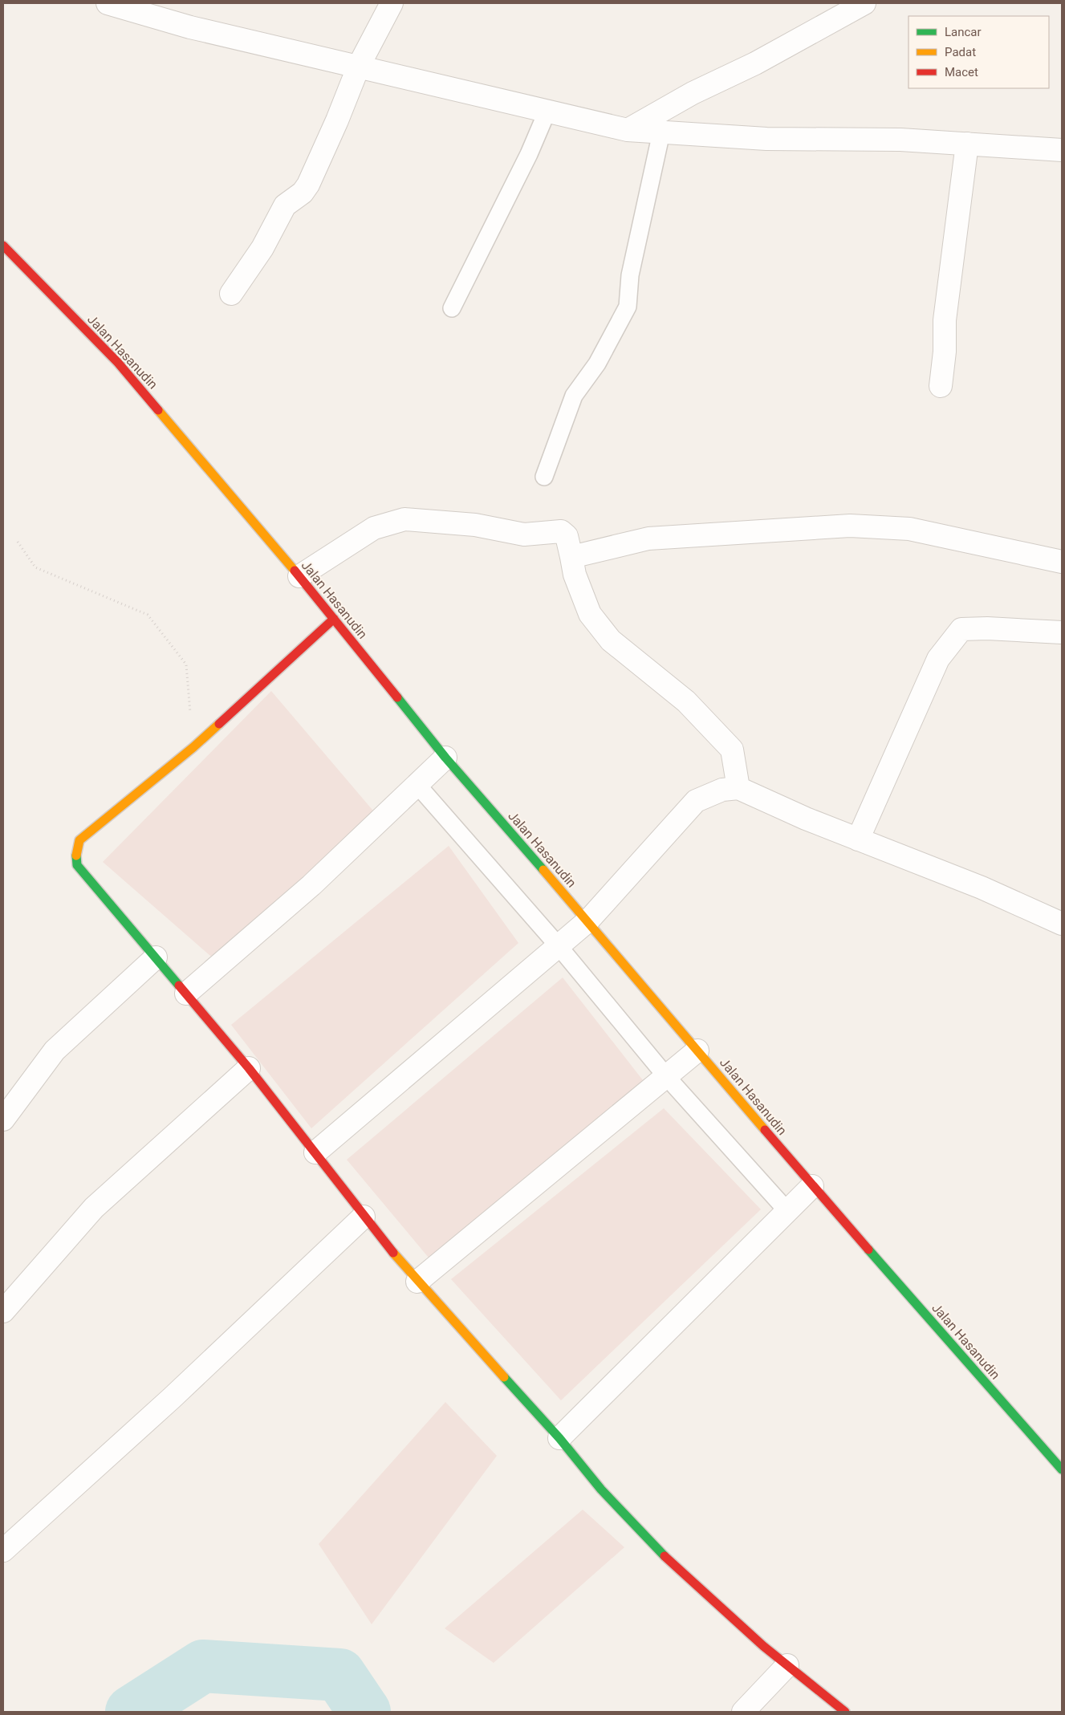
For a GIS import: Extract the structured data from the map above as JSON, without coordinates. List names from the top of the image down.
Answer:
{
  "streets": {
    "main road": ["Jalan Hasanudin"]
  },
  "legend": ["Lancar", "Padat", "Macet"]
}
